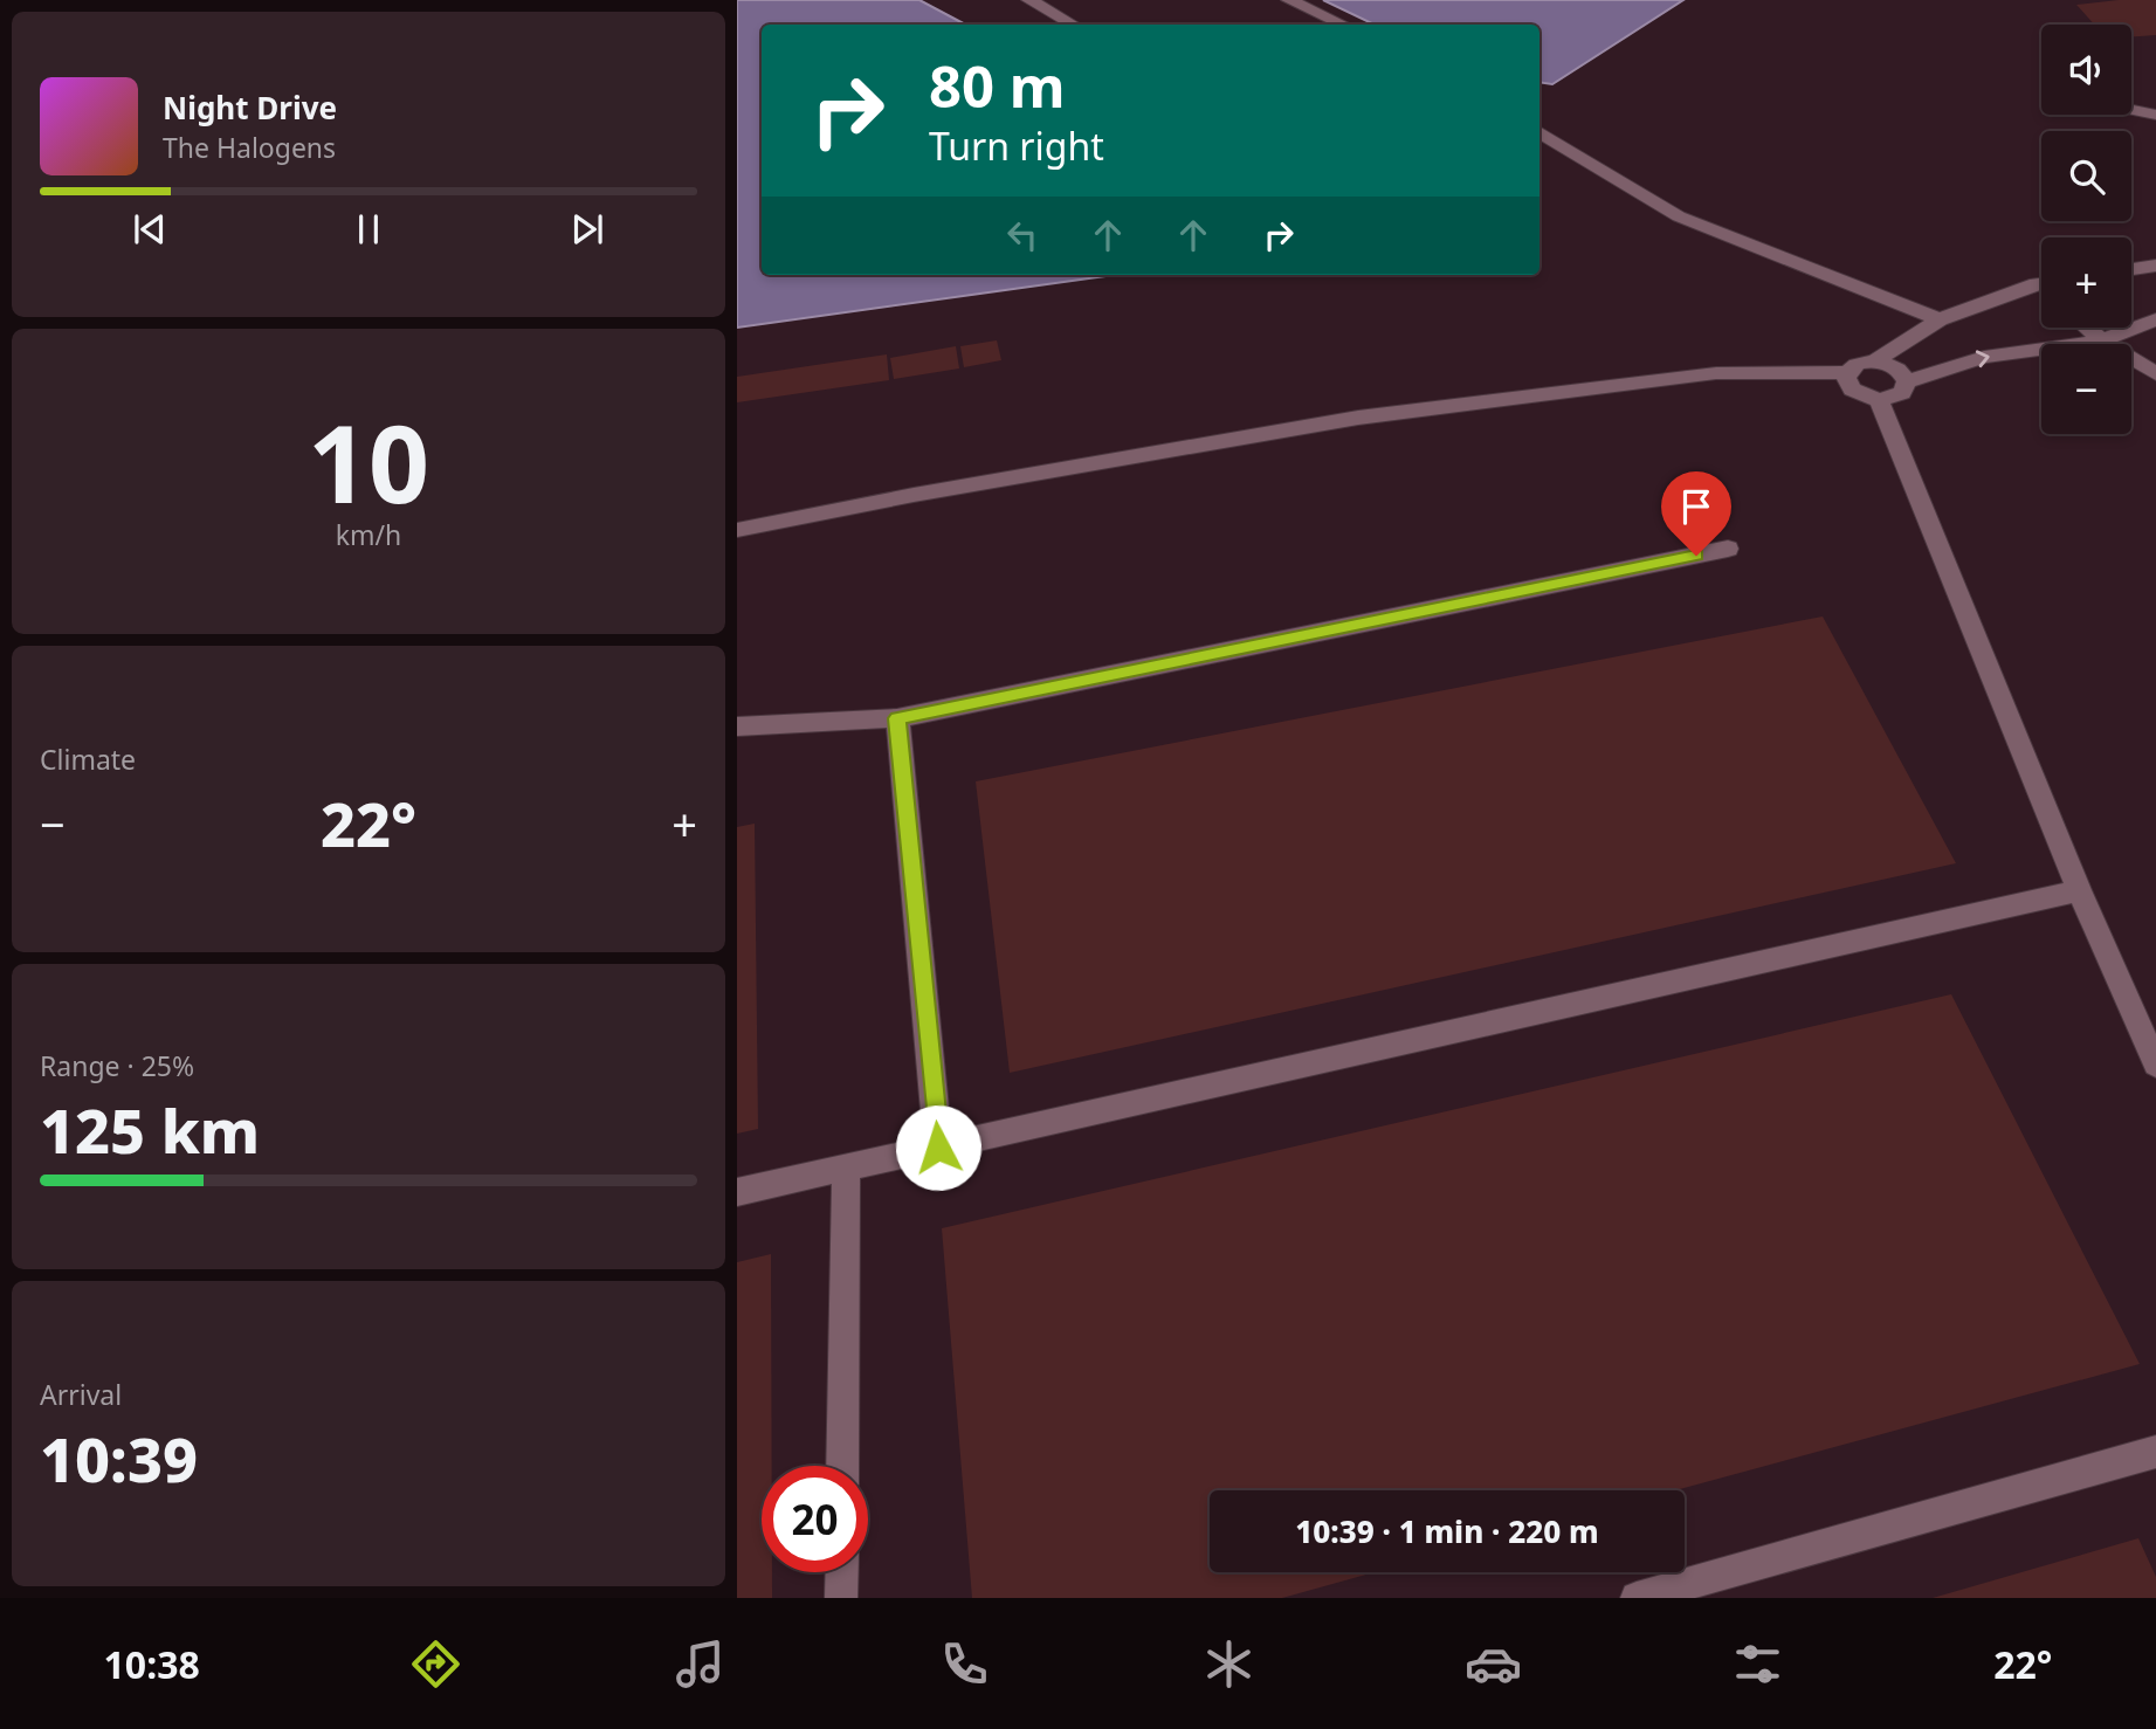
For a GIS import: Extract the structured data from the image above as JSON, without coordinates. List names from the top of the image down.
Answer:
{
  "page": {
    "map_buttons": ["+", "−"],
    "turn": ["80 m", "Turn right"],
    "song": ["Night Drive", "The Halogens"],
    "tile": [
      ["10", "km/h"],
      "Climate",
      ["Range · 25%", "125 km"],
      ["Arrival", "10:39"]
    ],
    "heat": ["−", "22°", "+"],
    "limit": "20",
    "trip": "10:39 · 1 min · 220 m",
    "tabs": ["10:38", "22°"]
  }
}
